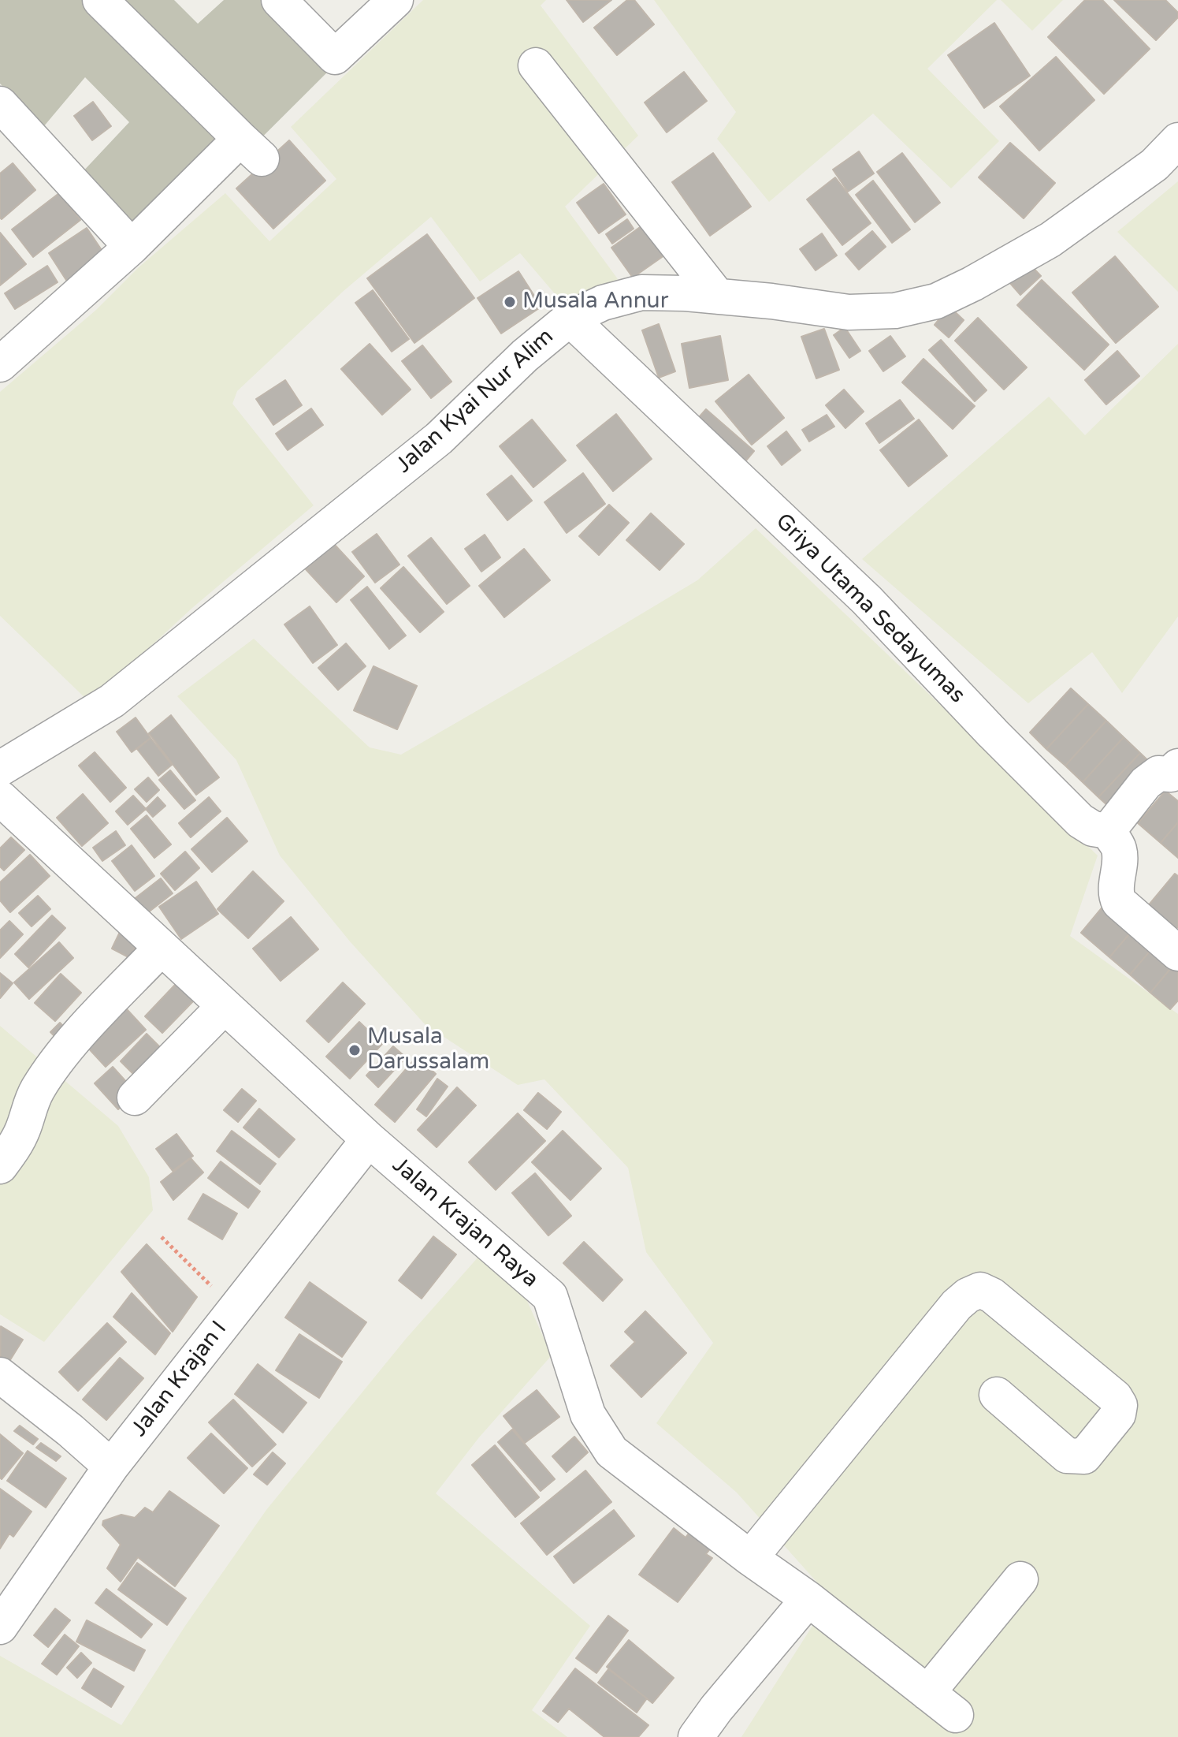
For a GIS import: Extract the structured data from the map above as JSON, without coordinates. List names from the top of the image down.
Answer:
{
  "streets": {
    "street": [
      "Jalan Kyai Nur Alim",
      "Griya Utama Sedayumas",
      "Jalan Krajan Raya",
      "Jalan Krajan I"
    ]
  },
  "crossings": [
    ["Jalan Kyai Nur Alim", "Griya Utama Sedayumas"],
    ["Jalan Krajan Raya", "Jalan Krajan I"]
  ],
  "places": ["Musala Annur", "Musala Darussalam"]
}
